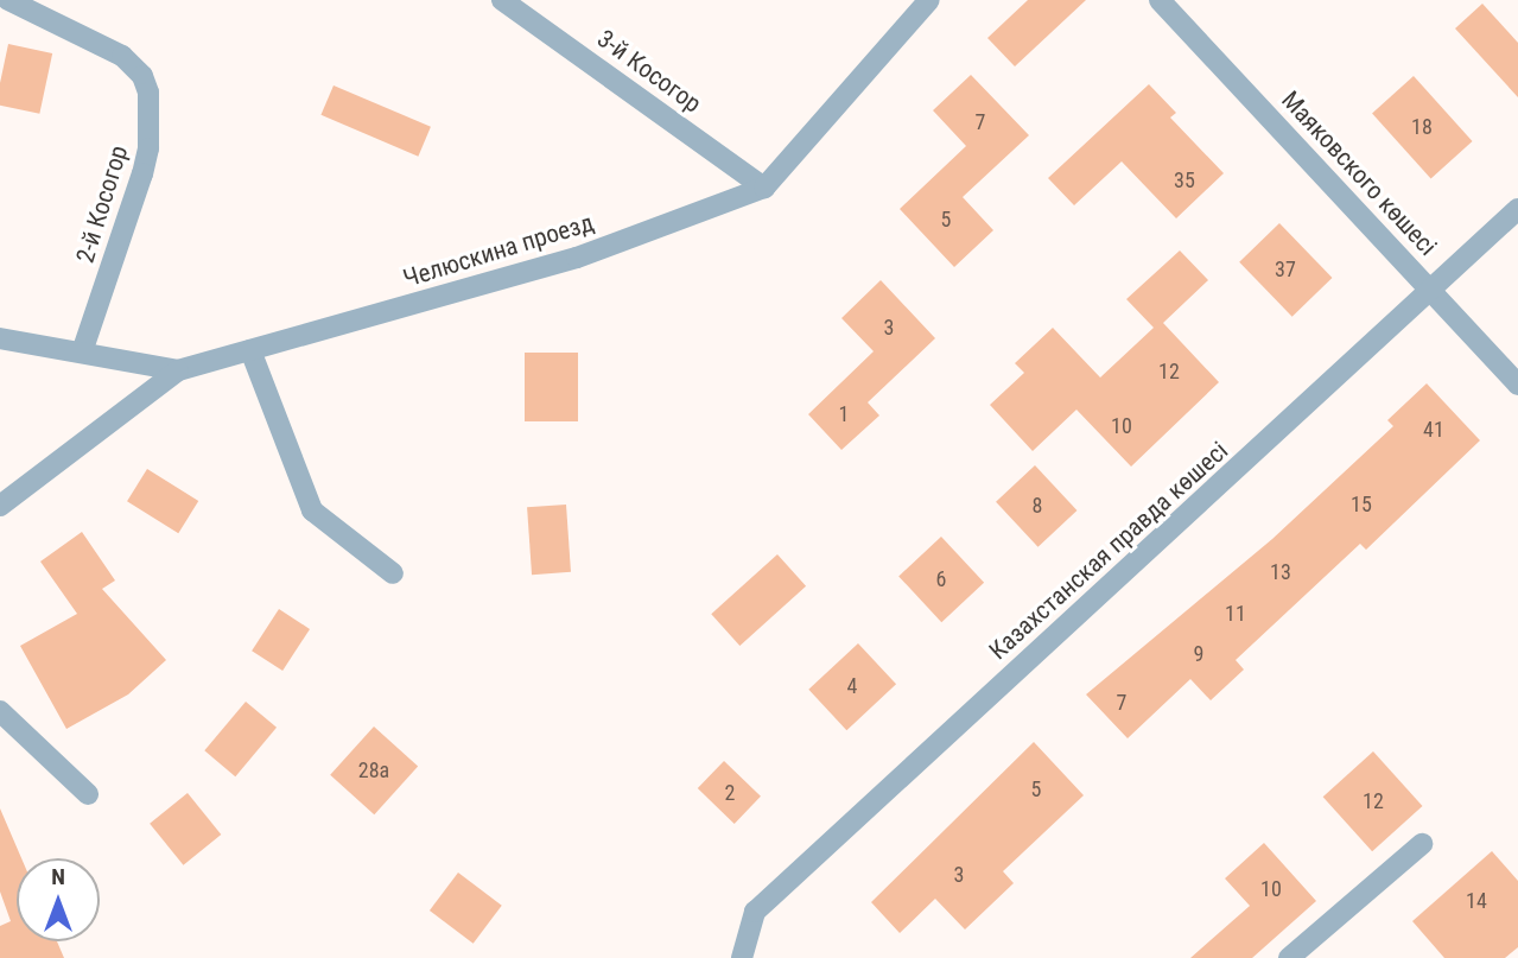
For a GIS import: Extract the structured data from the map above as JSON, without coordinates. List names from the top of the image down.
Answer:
{
  "streets": {
    "street": [
      "3-й Косогор",
      "Маяковского көшесі",
      "2-й Косогор",
      "Челюскина проезд",
      "Казахстанская правда көшесі"
    ]
  },
  "crossings": [
    ["3-й Косогор", "Челюскина проезд"],
    ["Маяковского көшесі", "Казахстанская правда көшесі"],
    ["2-й Косогор", "Челюскина проезд"]
  ],
  "house_numbers": [
    "7",
    "18",
    "35",
    "5",
    "37",
    "3",
    "12",
    "1",
    "10",
    "41",
    "15",
    "8",
    "13",
    "6",
    "11",
    "9",
    "4",
    "7",
    "28а",
    "5",
    "2",
    "12",
    "3",
    "10",
    "14"
  ],
  "north": "top"
}
